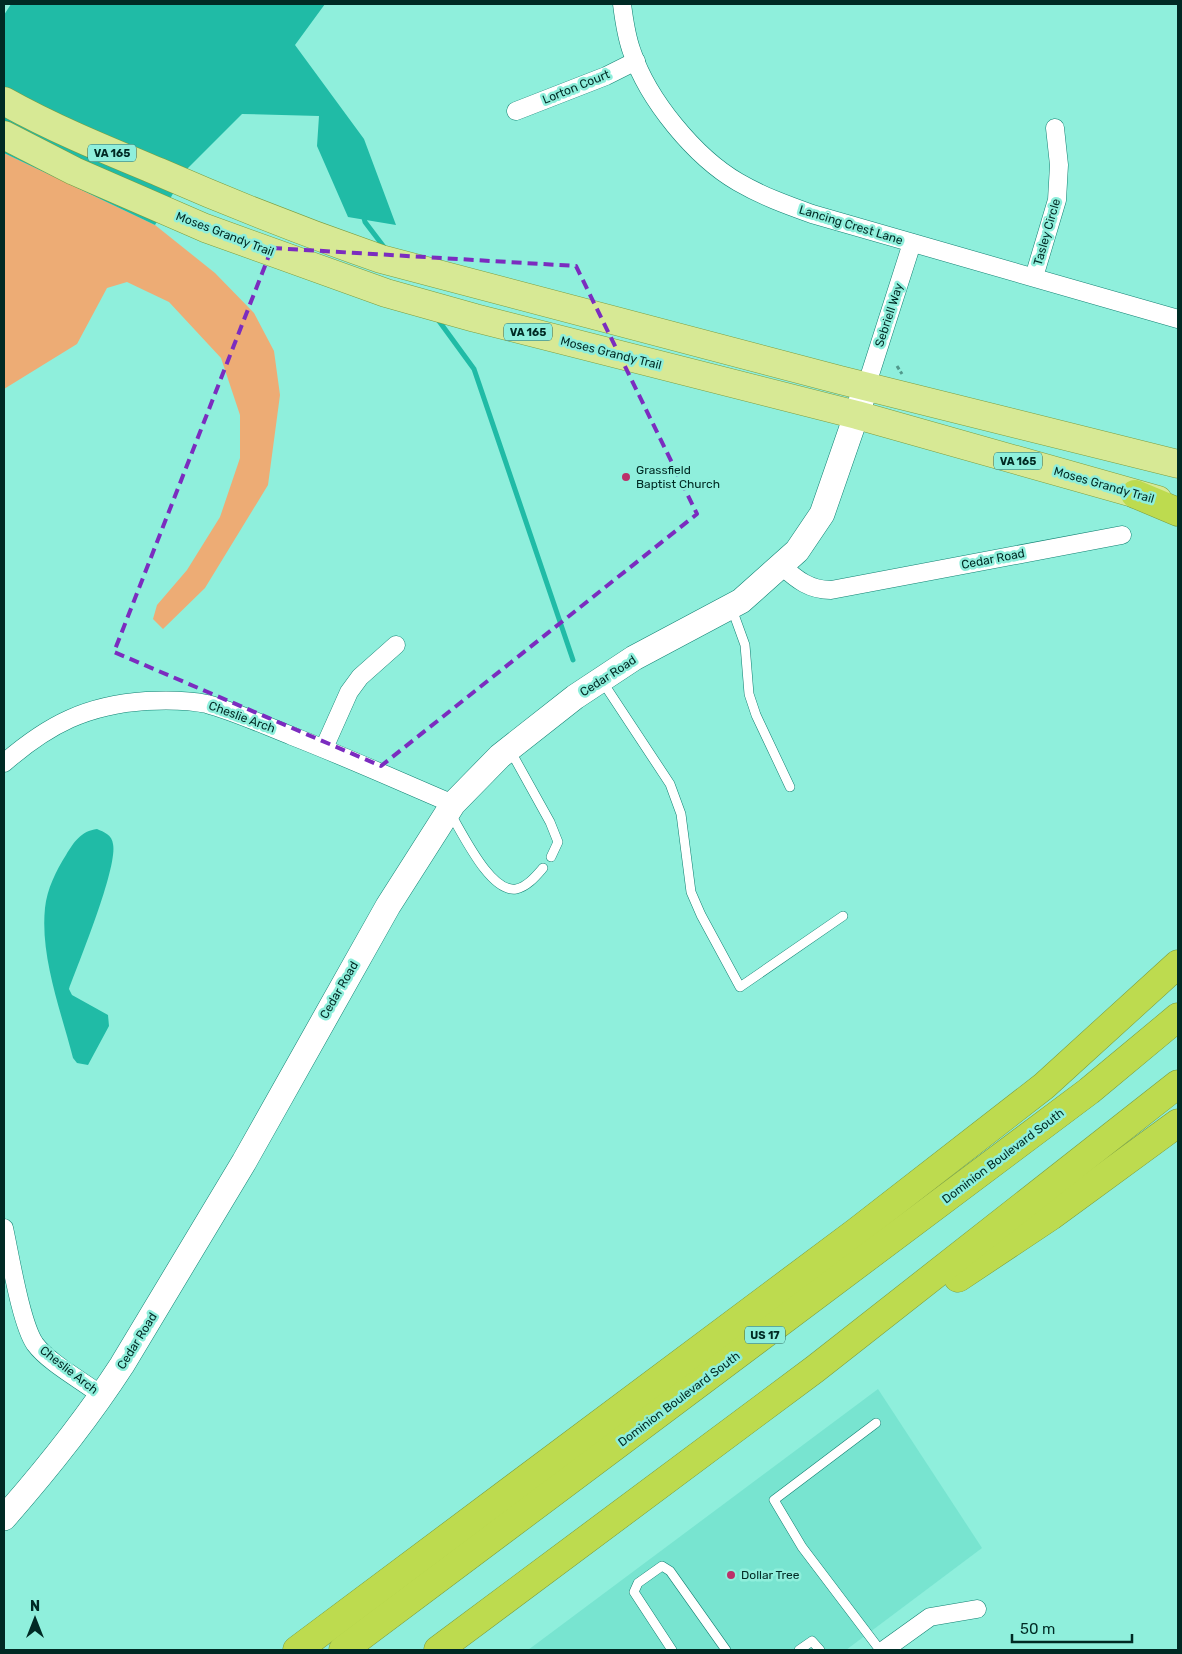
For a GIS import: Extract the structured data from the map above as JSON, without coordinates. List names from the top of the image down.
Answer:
{
  "streets": {
    "highway": ["Dominion Boulevard South", "US 17"],
    "main road": ["VA 165", "Moses Grandy Trail"],
    "street": [
      "Lorton Court",
      "Lancing Crest Lane",
      "Tasley Circle",
      "Sebriell Way",
      "Cedar Road",
      "Cheslie Arch"
    ]
  },
  "crossings": [
    ["Lorton Court", "Lancing Crest Lane"],
    ["VA 165", "Sebriell Way"],
    ["VA 165", "Cedar Road"],
    ["Lancing Crest Lane", "Tasley Circle"],
    ["Lancing Crest Lane", "Sebriell Way"],
    ["Moses Grandy Trail", "Cedar Road"],
    ["Sebriell Way", "Cedar Road"],
    ["Cedar Road", "Cheslie Arch"]
  ],
  "places": ["Grassfield Baptist Church", "Dollar Tree"],
  "scale_bar": "50 m",
  "north": "top"
}
